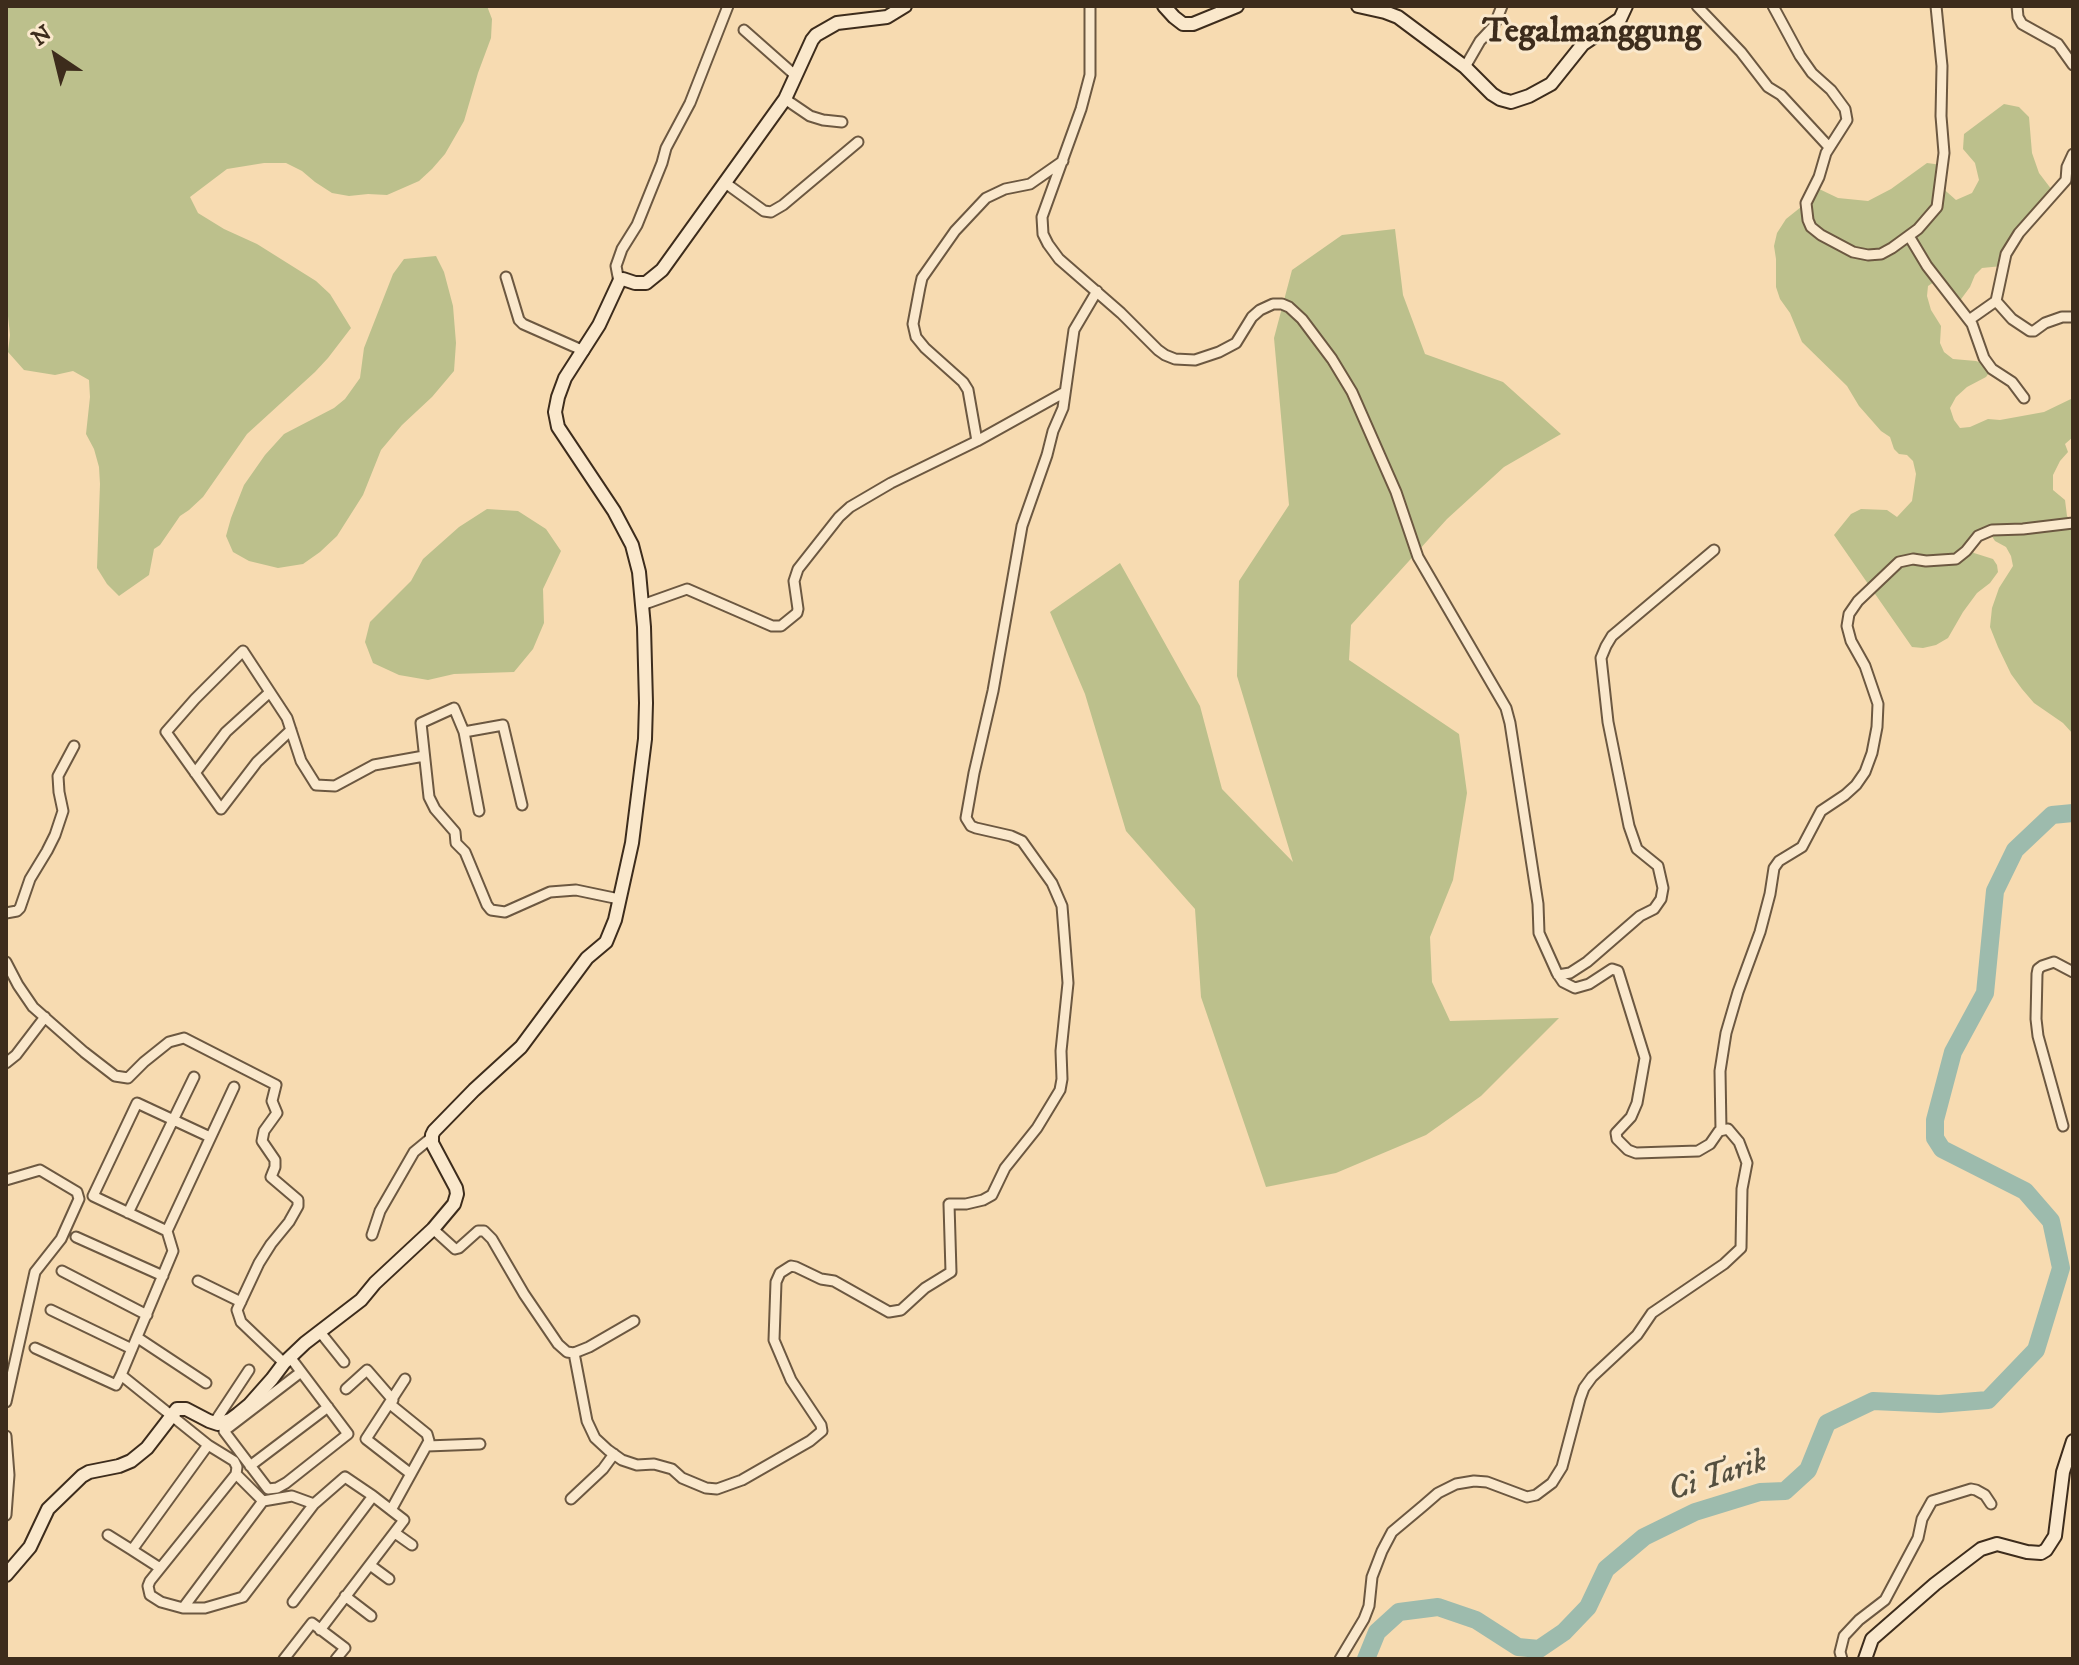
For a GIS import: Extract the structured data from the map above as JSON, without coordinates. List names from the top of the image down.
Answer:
{
  "districts": ["Tegalmanggung"],
  "water": ["Ci Tarik"],
  "north": "top left"
}
